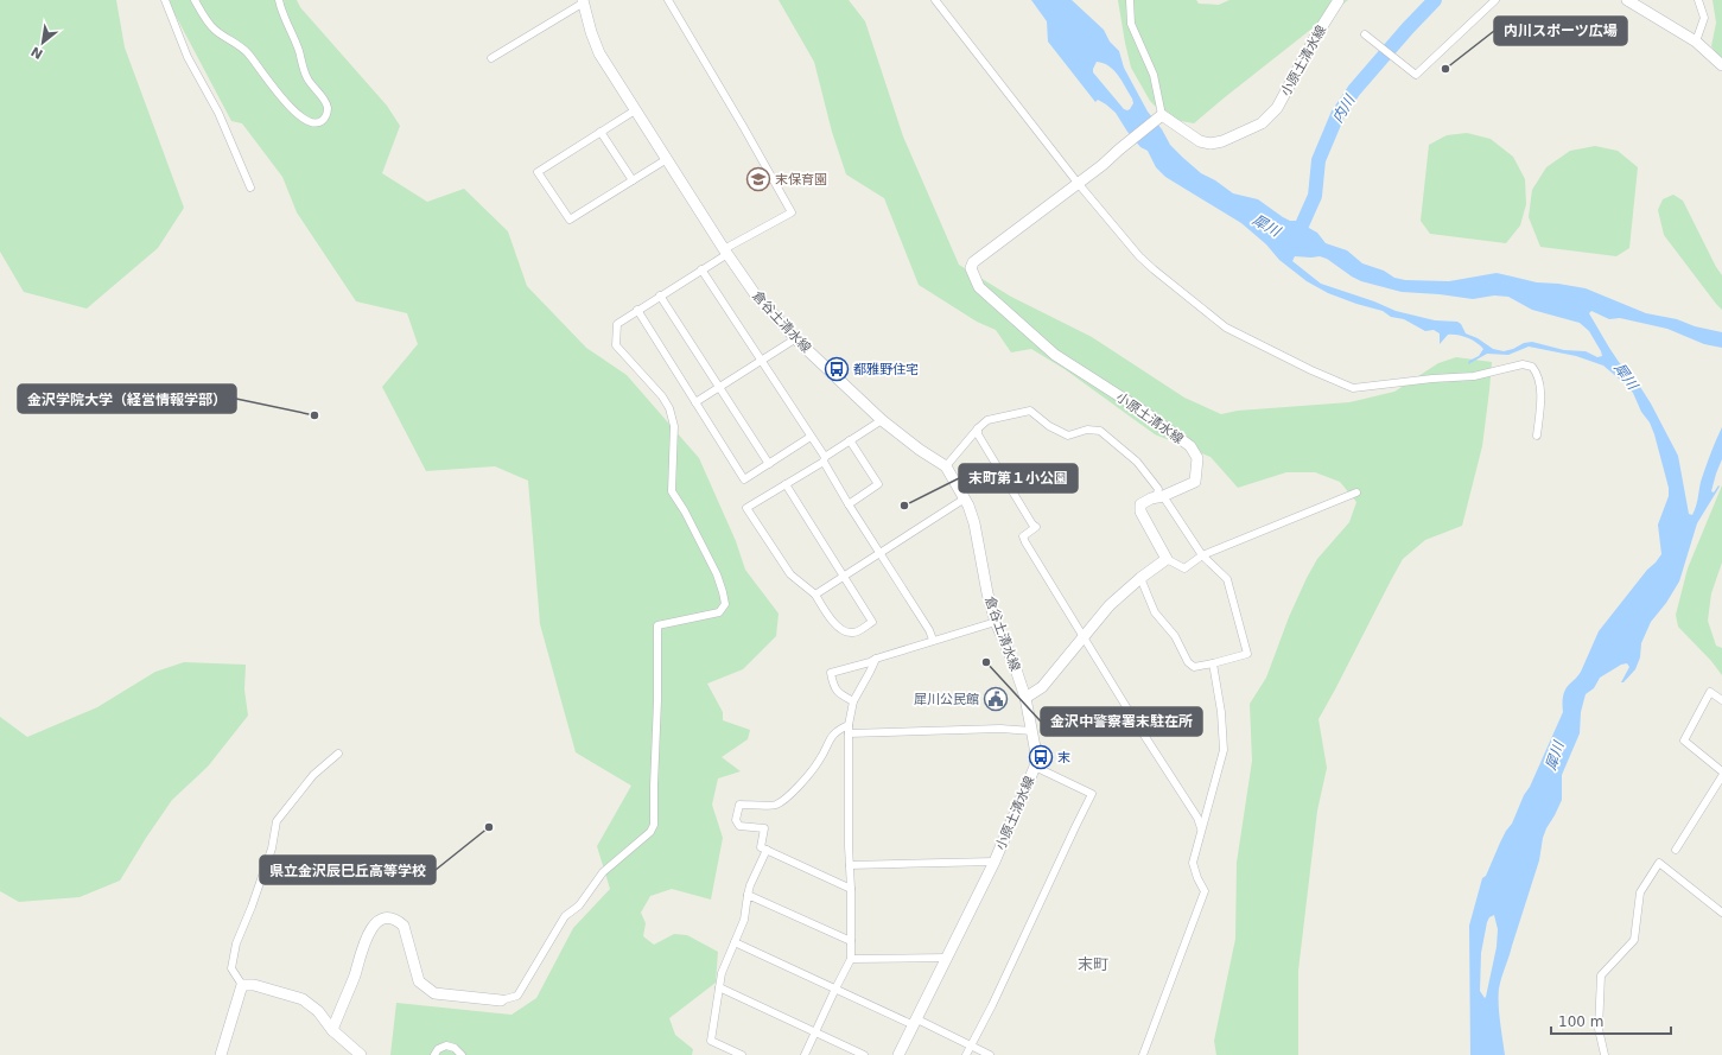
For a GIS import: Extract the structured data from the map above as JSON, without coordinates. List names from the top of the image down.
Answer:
{
  "streets": {
    "main road": ["小原土清水線", "倉谷土清水線"]
  },
  "crossings": [
    ["小原土清水線", "倉谷土清水線"]
  ],
  "districts": ["末町"],
  "water": ["内川", "犀川"],
  "places": {
    "other": [
      "内川スポーツ広場",
      "金沢学院大学（経営情報学部）",
      "末町第１小公園",
      "金沢中警察署末駐在所",
      "県立金沢辰巳丘高等学校"
    ],
    "school or university": ["末保育園"],
    "bus stop": ["都雅野住宅", "末"],
    "public building": ["犀川公民館"]
  },
  "scale_bar": "100 m",
  "north": "bottom left"
}
